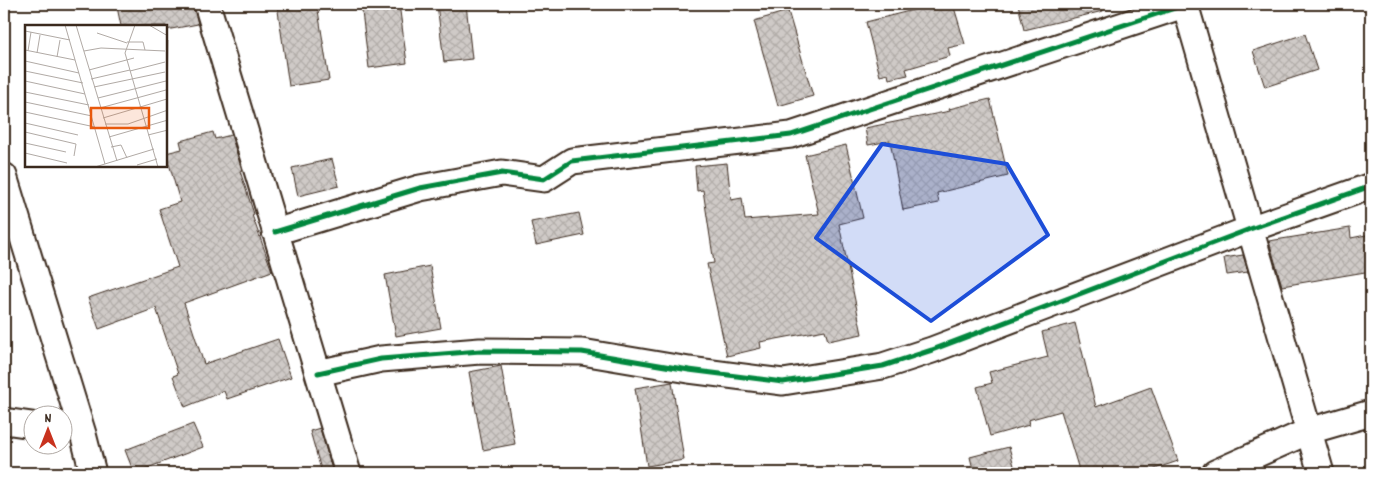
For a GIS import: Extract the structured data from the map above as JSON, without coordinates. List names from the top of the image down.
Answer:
{
  "north": "top"
}
